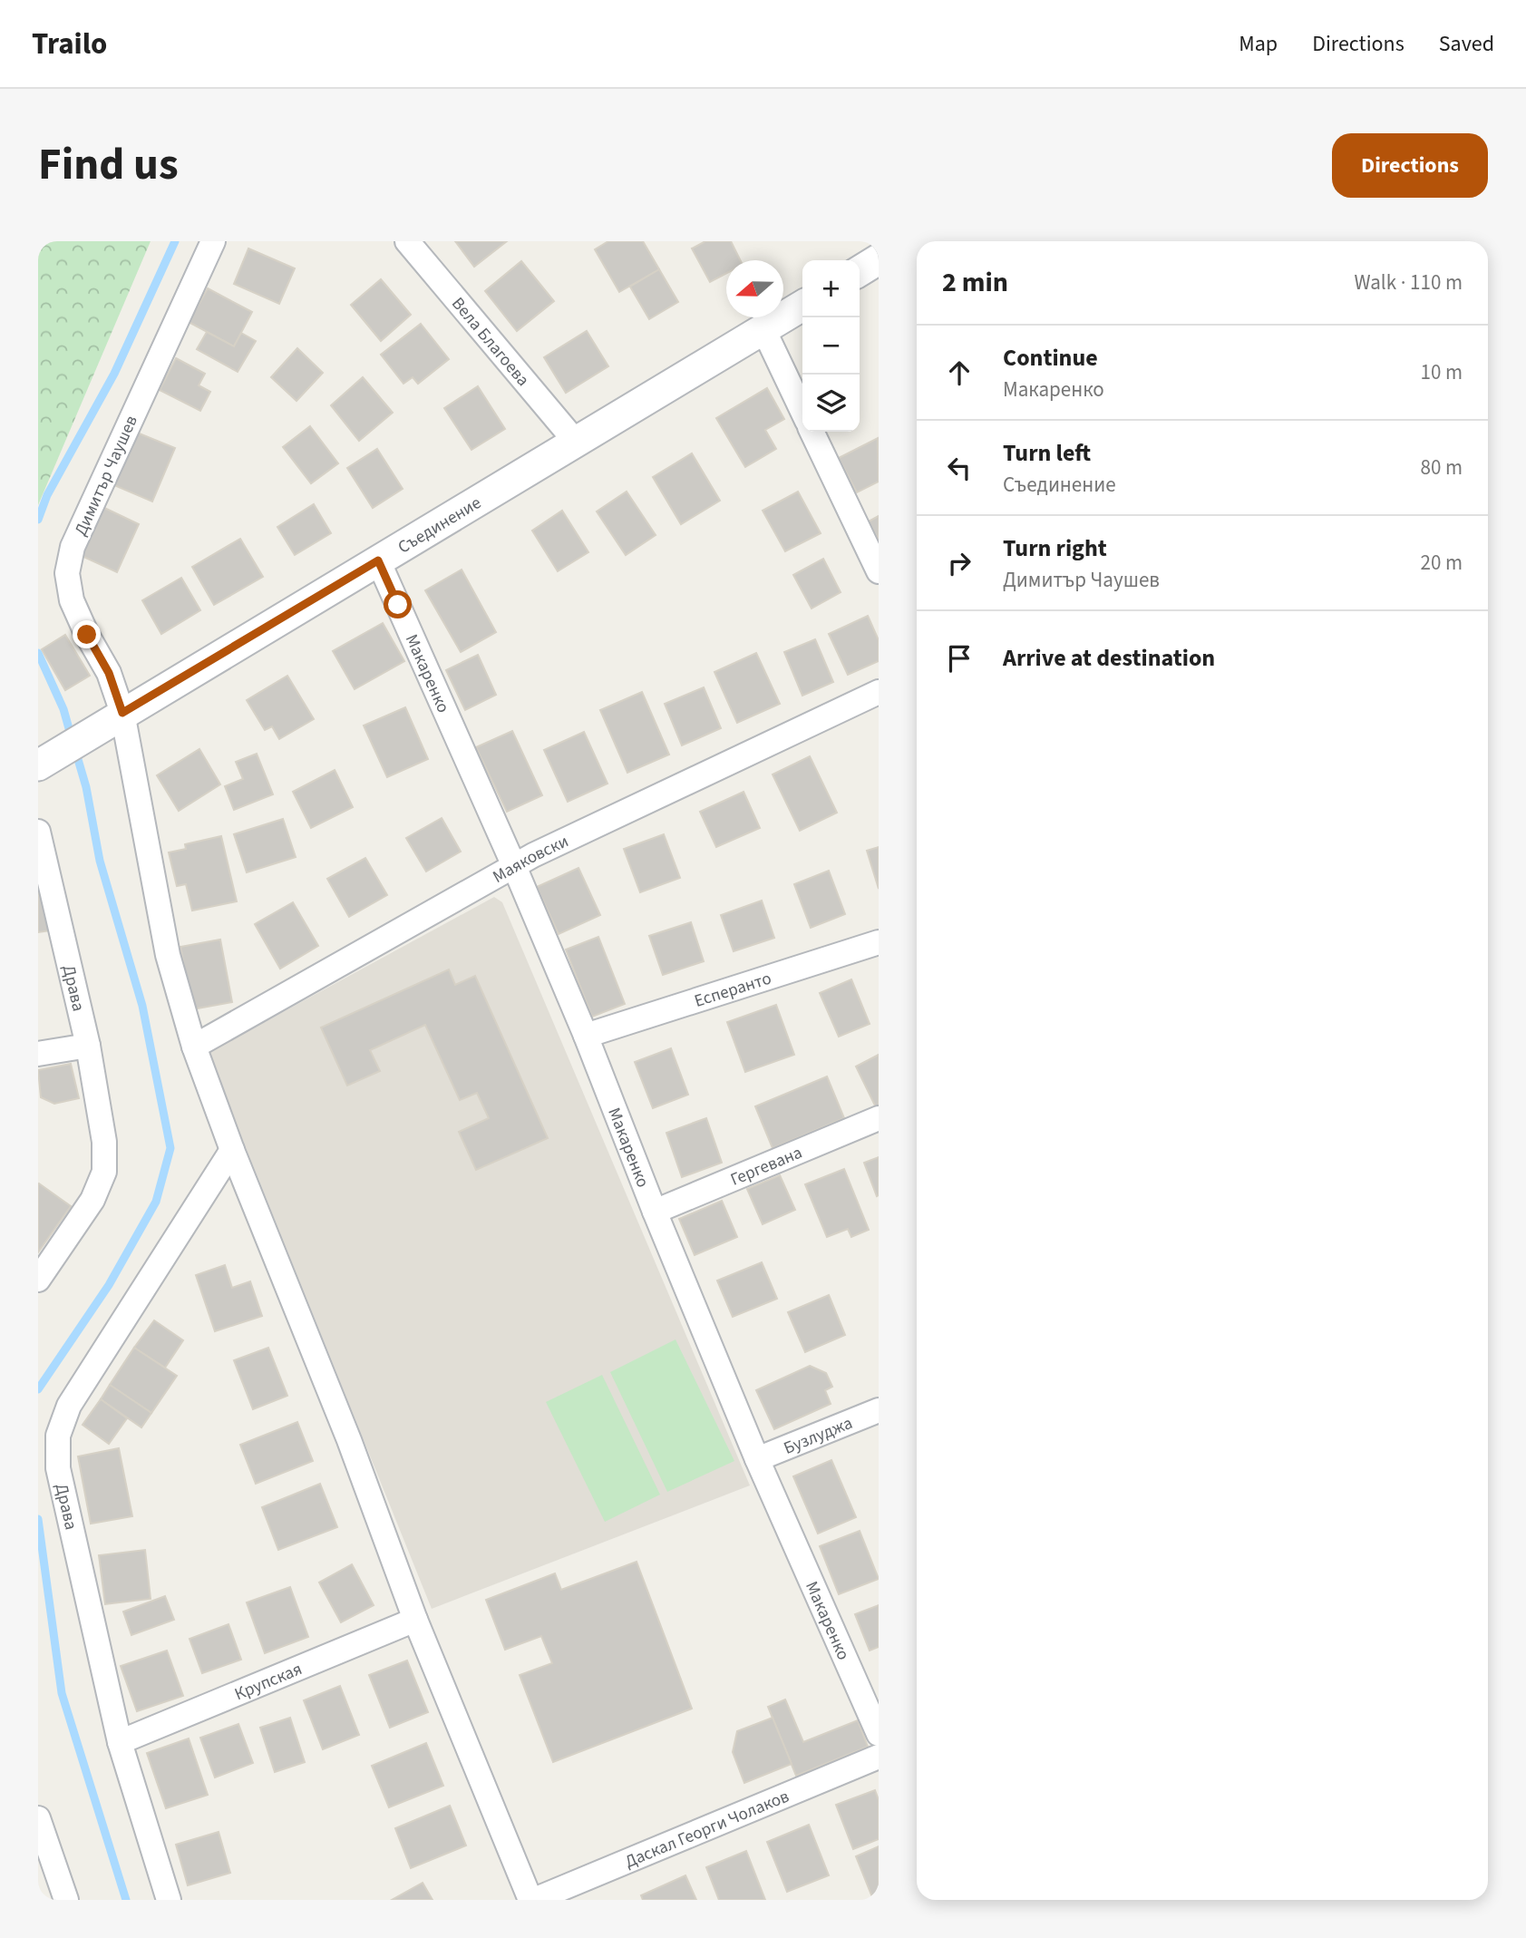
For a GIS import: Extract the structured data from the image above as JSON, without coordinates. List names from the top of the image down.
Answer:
{
  "streets": {
    "street": [
      "Вела Благоева",
      "Димитър Чаушев",
      "Съединение",
      "Макаренко",
      "Маяковски",
      "Драва",
      "Есперанто",
      "Гергевана",
      "Бузлуджа",
      "Крупская",
      "Даскал Георги Чолаков"
    ]
  },
  "crossings": [
    ["Вела Благоева", "Съединение"],
    ["Димитър Чаушев", "Съединение"],
    ["Димитър Чаушев", "Маяковски"],
    ["Димитър Чаушев", "Драва"],
    ["Димитър Чаушев", "Крупская"],
    ["Димитър Чаушев", "Даскал Георги Чолаков"],
    ["Съединение", "Макаренко"],
    ["Макаренко", "Маяковски"],
    ["Макаренко", "Есперанто"],
    ["Макаренко", "Гергевана"],
    ["Макаренко", "Бузлуджа"],
    ["Драва", "Крупская"]
  ],
  "north": "left",
  "page": {
    "header": "Trailo",
    "nav": ["Map", "Directions", "Saved"],
    "title": "Find us",
    "buttons": "Directions",
    "heading": ["2 min", "Walk · 110 m"],
    "map_buttons": ["+", "−"],
    "list": [
      ["Continue", "Макаренко", "10 m"],
      ["Turn left", "Съединение", "80 m"],
      ["Turn right", "Димитър Чаушев", "20 m"],
      "Arrive at destination"
    ]
  }
}
